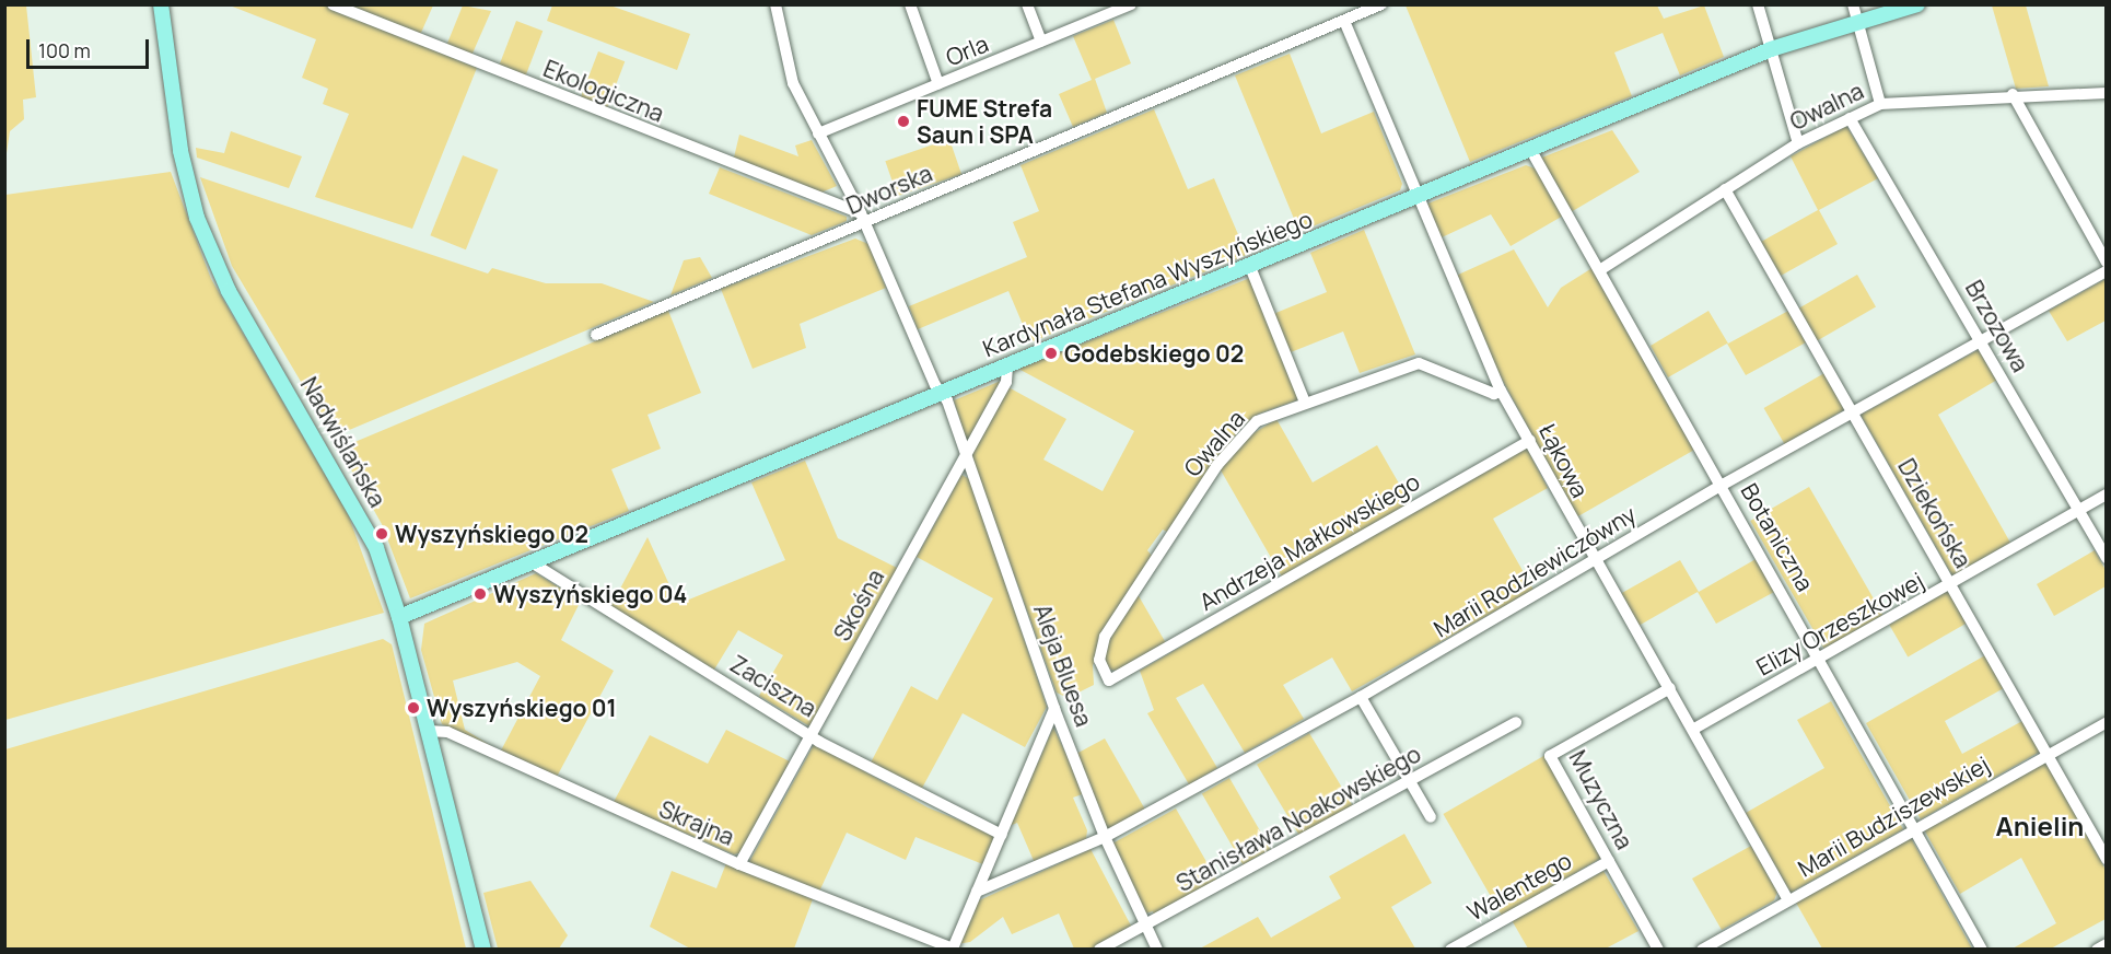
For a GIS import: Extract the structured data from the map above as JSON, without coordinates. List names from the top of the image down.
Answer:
{
  "streets": {
    "main road": ["Kardynała Stefana Wyszyńskiego", "Nadwiślańska"],
    "street": [
      "Orla",
      "Ekologiczna",
      "Owalna",
      "Dworska",
      "Brzozowa",
      "Łąkowa",
      "Dziekońska",
      "Botaniczna",
      "Andrzeja Małkowskiego",
      "Marii Rodziewiczówny",
      "Skośna",
      "Elizy Orzeszkowej",
      "Aleja Bluesa",
      "Zaciszna",
      "Muzyczna",
      "Marii Budziszewskiej",
      "Stanisława Noakowskiego",
      "Skrajna",
      "Walentego"
    ]
  },
  "crossings": [
    ["Orla", "Aleja Bluesa"],
    ["Ekologiczna", "Dworska"],
    ["Ekologiczna", "Aleja Bluesa"],
    ["Owalna", "Brzozowa"],
    ["Owalna", "Łąkowa"],
    ["Owalna", "Dziekońska"],
    ["Owalna", "Botaniczna"],
    ["Owalna", "Andrzeja Małkowskiego"],
    ["Dworska", "Łąkowa"],
    ["Dworska", "Aleja Bluesa"],
    ["Kardynała Stefana Wyszyńskiego", "Nadwiślańska"],
    ["Kardynała Stefana Wyszyńskiego", "Łąkowa"],
    ["Kardynała Stefana Wyszyńskiego", "Botaniczna"],
    ["Kardynała Stefana Wyszyńskiego", "Skośna"],
    ["Kardynała Stefana Wyszyńskiego", "Aleja Bluesa"],
    ["Kardynała Stefana Wyszyńskiego", "Zaciszna"],
    ["Brzozowa", "Marii Rodziewiczówny"],
    ["Brzozowa", "Elizy Orzeszkowej"],
    ["Nadwiślańska", "Skrajna"],
    ["Łąkowa", "Andrzeja Małkowskiego"],
    ["Łąkowa", "Marii Rodziewiczówny"],
    ["Łąkowa", "Elizy Orzeszkowej"],
    ["Łąkowa", "Muzyczna"],
    ["Łąkowa", "Marii Budziszewskiej"],
    ["Dziekońska", "Marii Rodziewiczówny"],
    ["Dziekońska", "Elizy Orzeszkowej"],
    ["Dziekońska", "Marii Budziszewskiej"],
    ["Botaniczna", "Marii Rodziewiczówny"],
    ["Botaniczna", "Elizy Orzeszkowej"],
    ["Botaniczna", "Marii Budziszewskiej"],
    ["Marii Rodziewiczówny", "Aleja Bluesa"],
    ["Skośna", "Aleja Bluesa"],
    ["Skośna", "Zaciszna"],
    ["Skośna", "Skrajna"],
    ["Aleja Bluesa", "Stanisława Noakowskiego"],
    ["Muzyczna", "Walentego"]
  ],
  "districts": ["Anielin"],
  "places": [
    "FUME Strefa Saun i SPA",
    "Godebskiego 02",
    "Wyszyńskiego 02",
    "Wyszyńskiego 04",
    "Wyszyńskiego 01"
  ],
  "scale_bar": "100 m"
}
